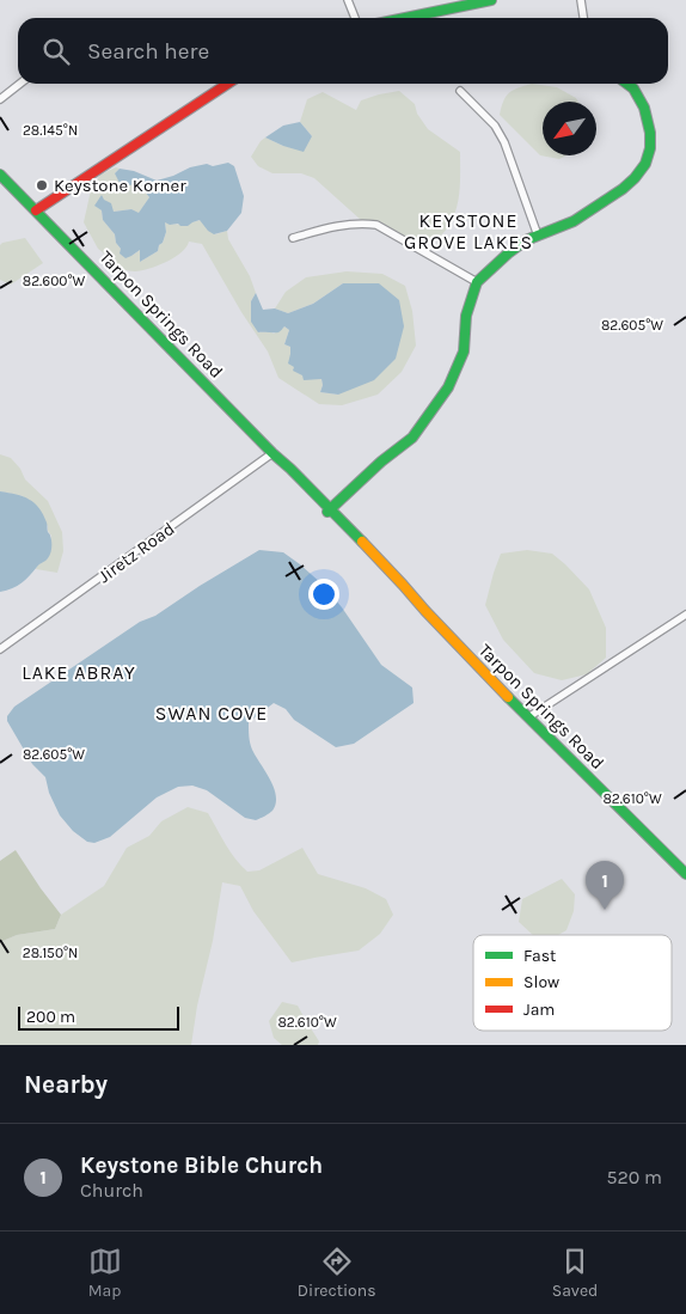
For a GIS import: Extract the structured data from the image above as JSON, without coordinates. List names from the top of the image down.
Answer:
{
  "streets": {
    "main road": ["Tarpon Springs Road"],
    "street": ["Jiretz Road"]
  },
  "crossings": [
    ["Tarpon Springs Road", "Jiretz Road"]
  ],
  "districts": ["KEYSTONE GROVE LAKES", "LAKE ABRAY", "SWAN COVE"],
  "places": ["Keystone Korner"],
  "legend": ["Fast", "Slow", "Jam"],
  "scale_bar": "200 m",
  "north": "bottom left",
  "page": {
    "search": "Search here",
    "pins": "1",
    "scale": "200 m",
    "heading": "Nearby",
    "list": [
      {
        "mark": "1",
        "name": "Keystone Bible Church",
        "note": "Church",
        "value": "520 m"
      }
    ],
    "nav": ["Map", "Directions", "Saved"]
  },
  "coordinates": [
    "28.145°N",
    "82.600°W",
    "82.605°W",
    "82.610°W",
    "28.150°N"
  ]
}
